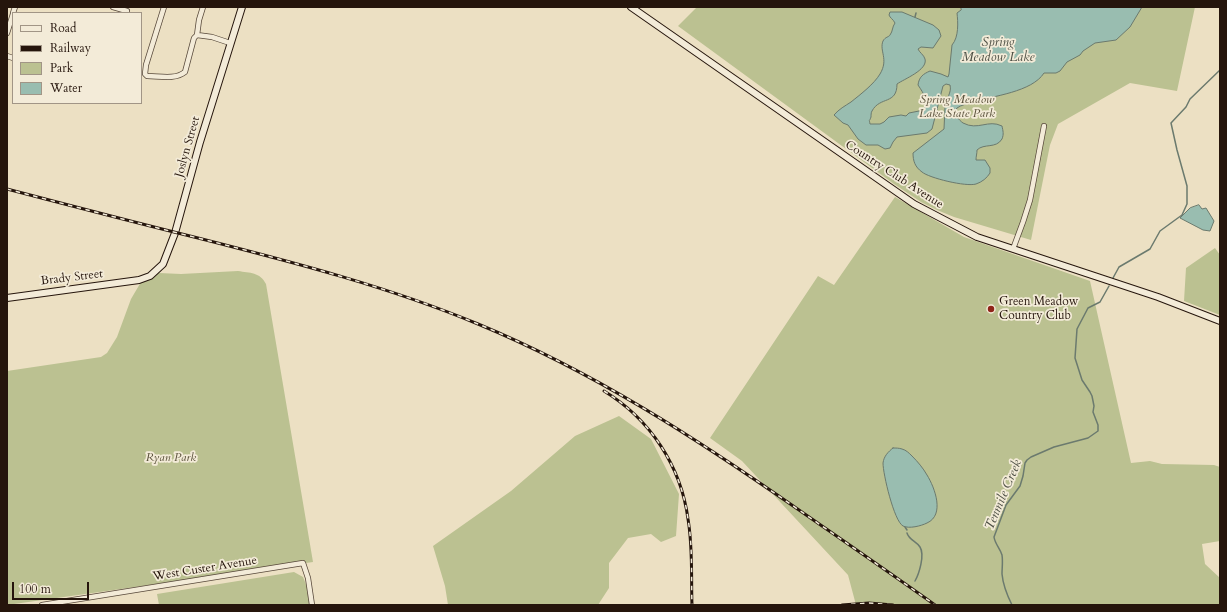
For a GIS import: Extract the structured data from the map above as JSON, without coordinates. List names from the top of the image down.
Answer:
{
  "streets": {
    "street": [
      "Joslyn Street",
      "Country Club Avenue",
      "Brady Street",
      "West Custer Avenue"
    ]
  },
  "crossings": [
    ["Joslyn Street", "Brady Street"]
  ],
  "water": ["Spring Meadow Lake", "Tenmile Creek"],
  "parks": ["Spring Meadow Lake State Park", "Ryan Park"],
  "places": ["Green Meadow Country Club"],
  "legend": [
    "Road",
    "Railway",
    "Park",
    "Water"
  ],
  "scale_bar": "100 m"
}
